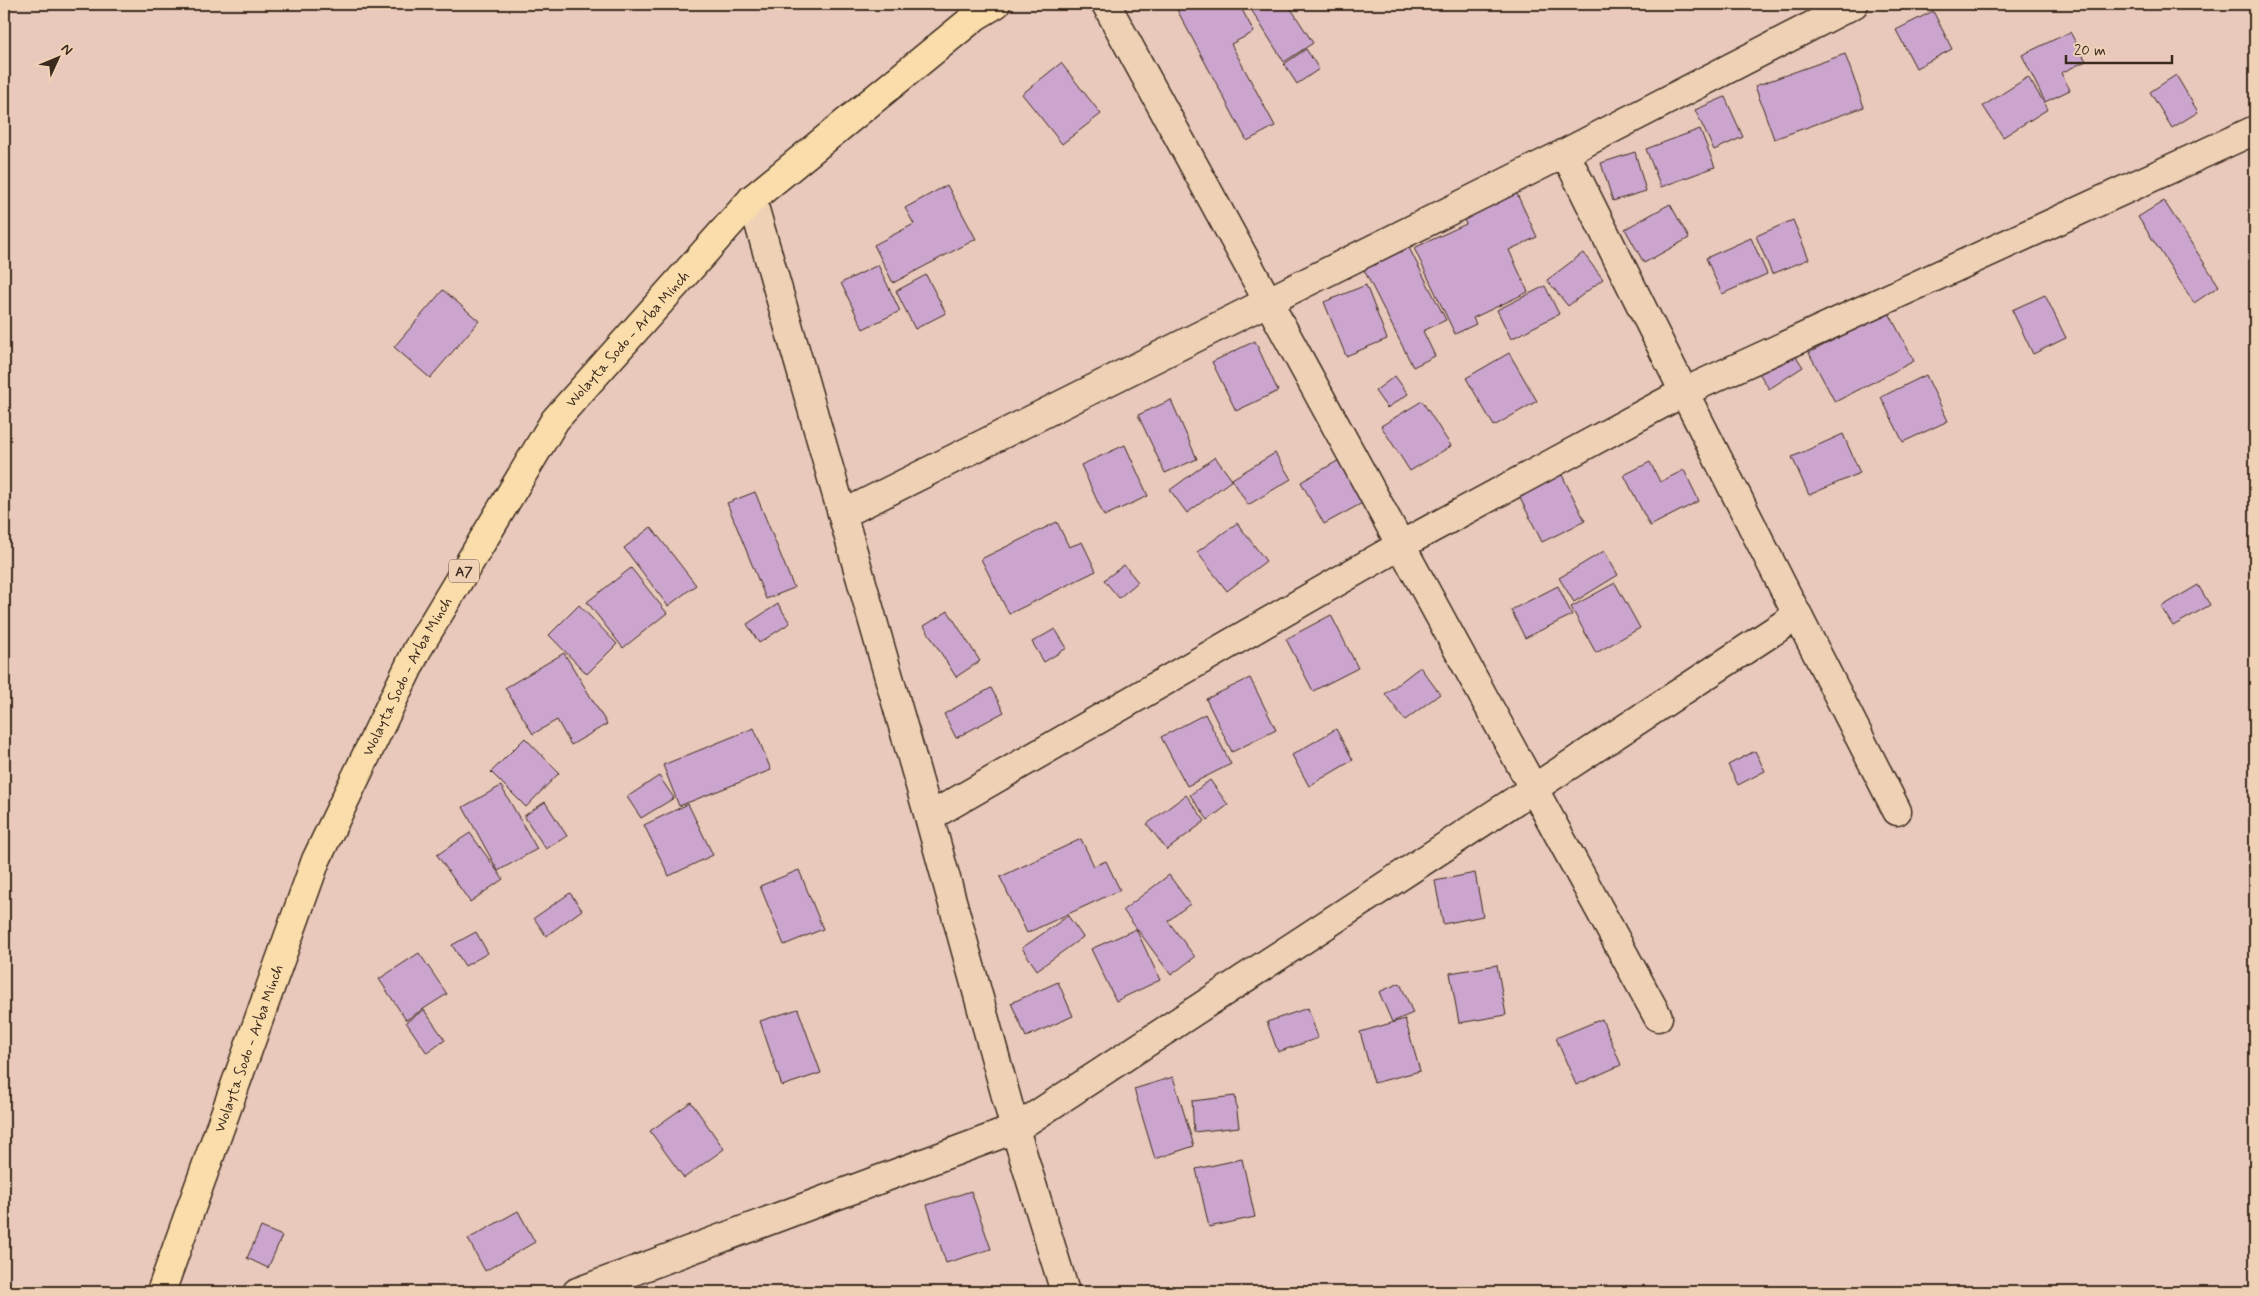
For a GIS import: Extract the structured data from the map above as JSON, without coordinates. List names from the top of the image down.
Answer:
{
  "streets": {
    "highway": ["Wolayta Sodo - Arba Minch", "A7"]
  },
  "scale_bar": "20 m",
  "north": "top right"
}
